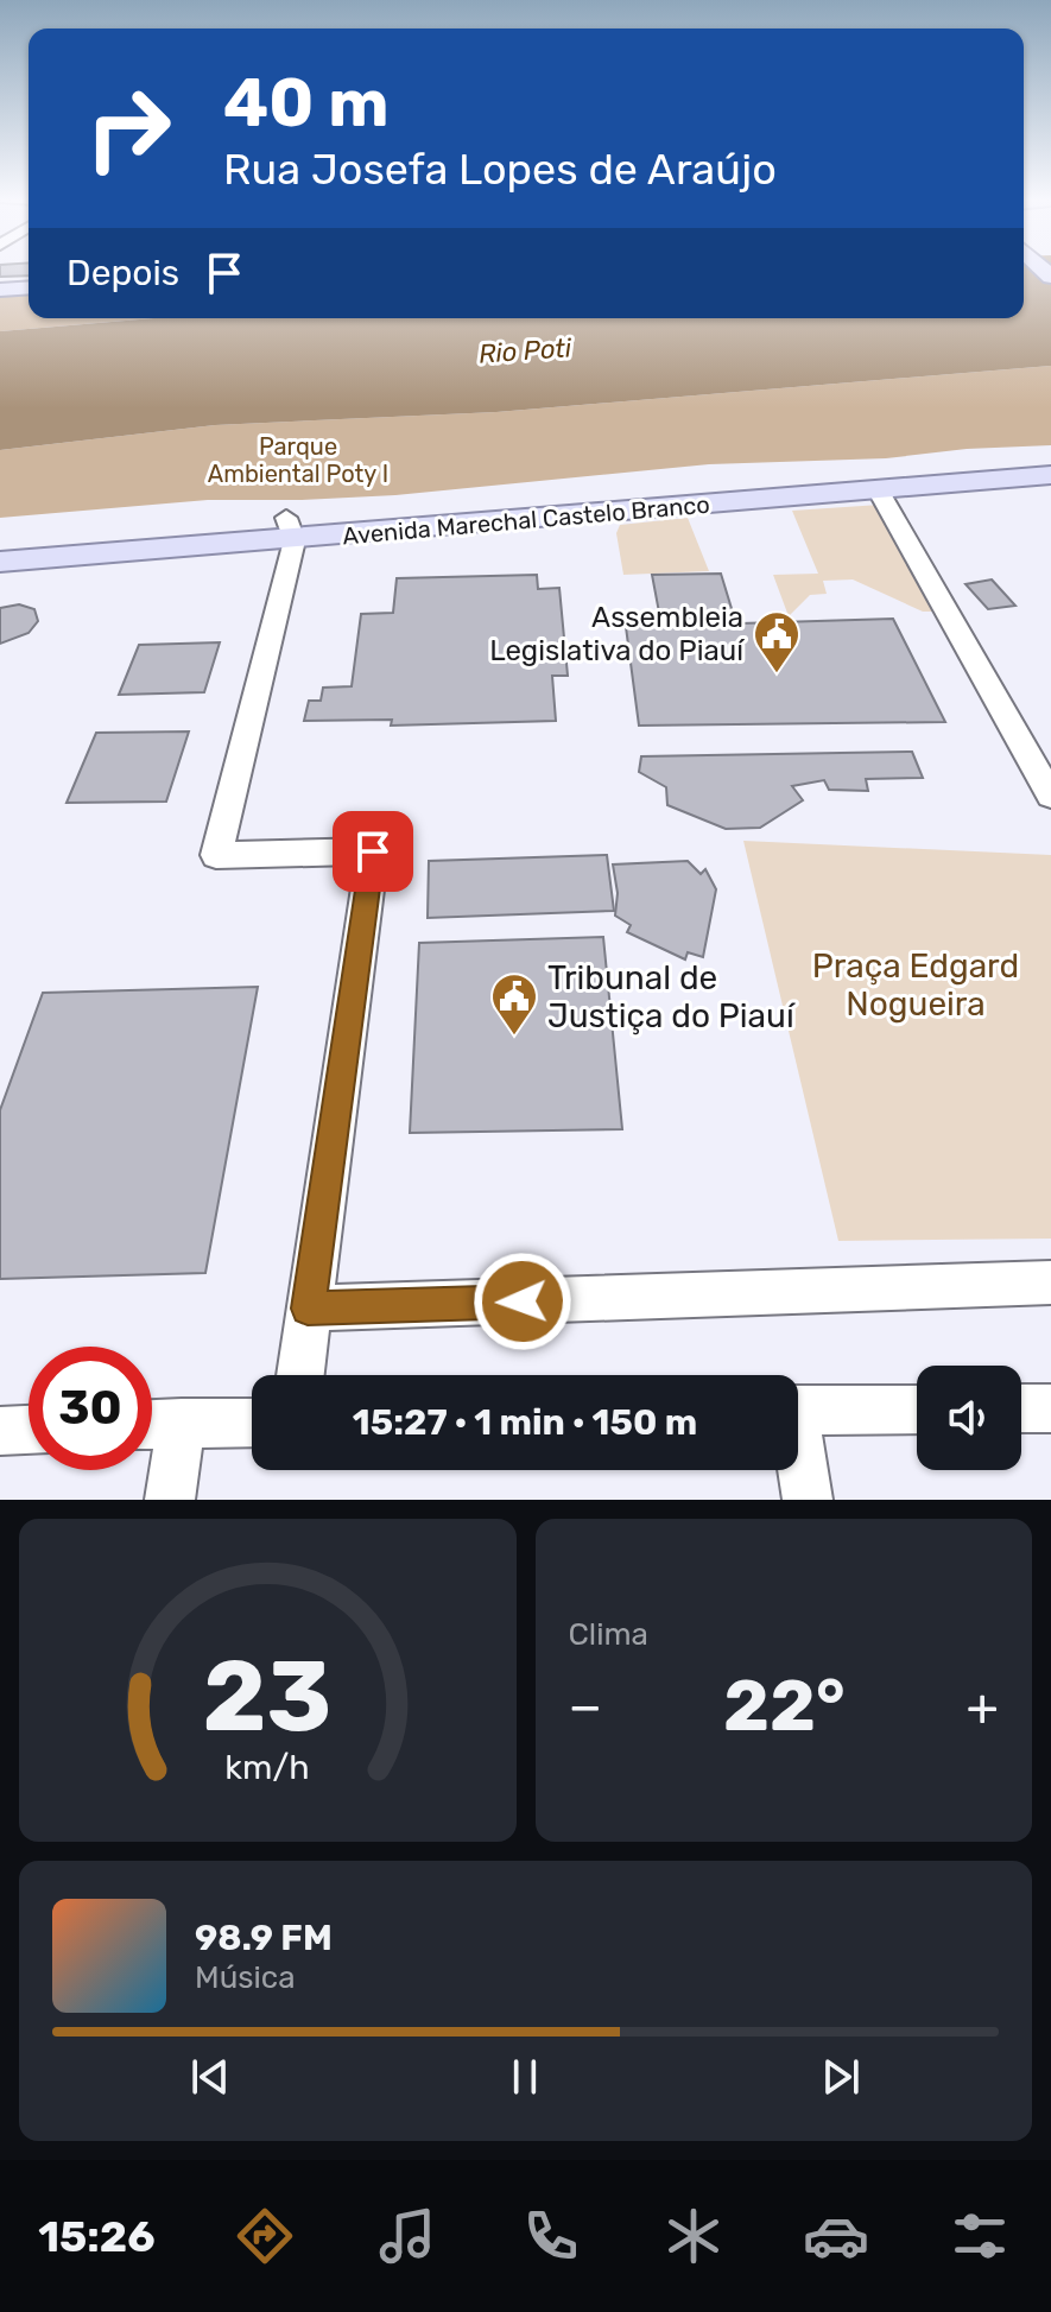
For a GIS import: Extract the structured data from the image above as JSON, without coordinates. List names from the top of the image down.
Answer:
{
  "streets": {
    "main road": ["Avenida Marechal Castelo Branco"]
  },
  "water": ["Rio Poti"],
  "parks": ["Parque Ambiental Poty I", "Praça Edgard Nogueira"],
  "places": {
    "public building": ["Assembleia Legislativa do Piauí", "Tribunal de Justiça do Piauí"]
  },
  "page": {
    "turn": ["40 m", "Rua Josefa Lopes de Araújo"],
    "then": "Depois",
    "limit": "30",
    "trip": "15:27 · 1 min · 150 m",
    "tile": "Clima",
    "heat": ["−", "22°", "+"],
    "song": ["98.9 FM", "Música"],
    "tabs": "15:26",
    "gauge": ["23", "km/h"]
  }
}
